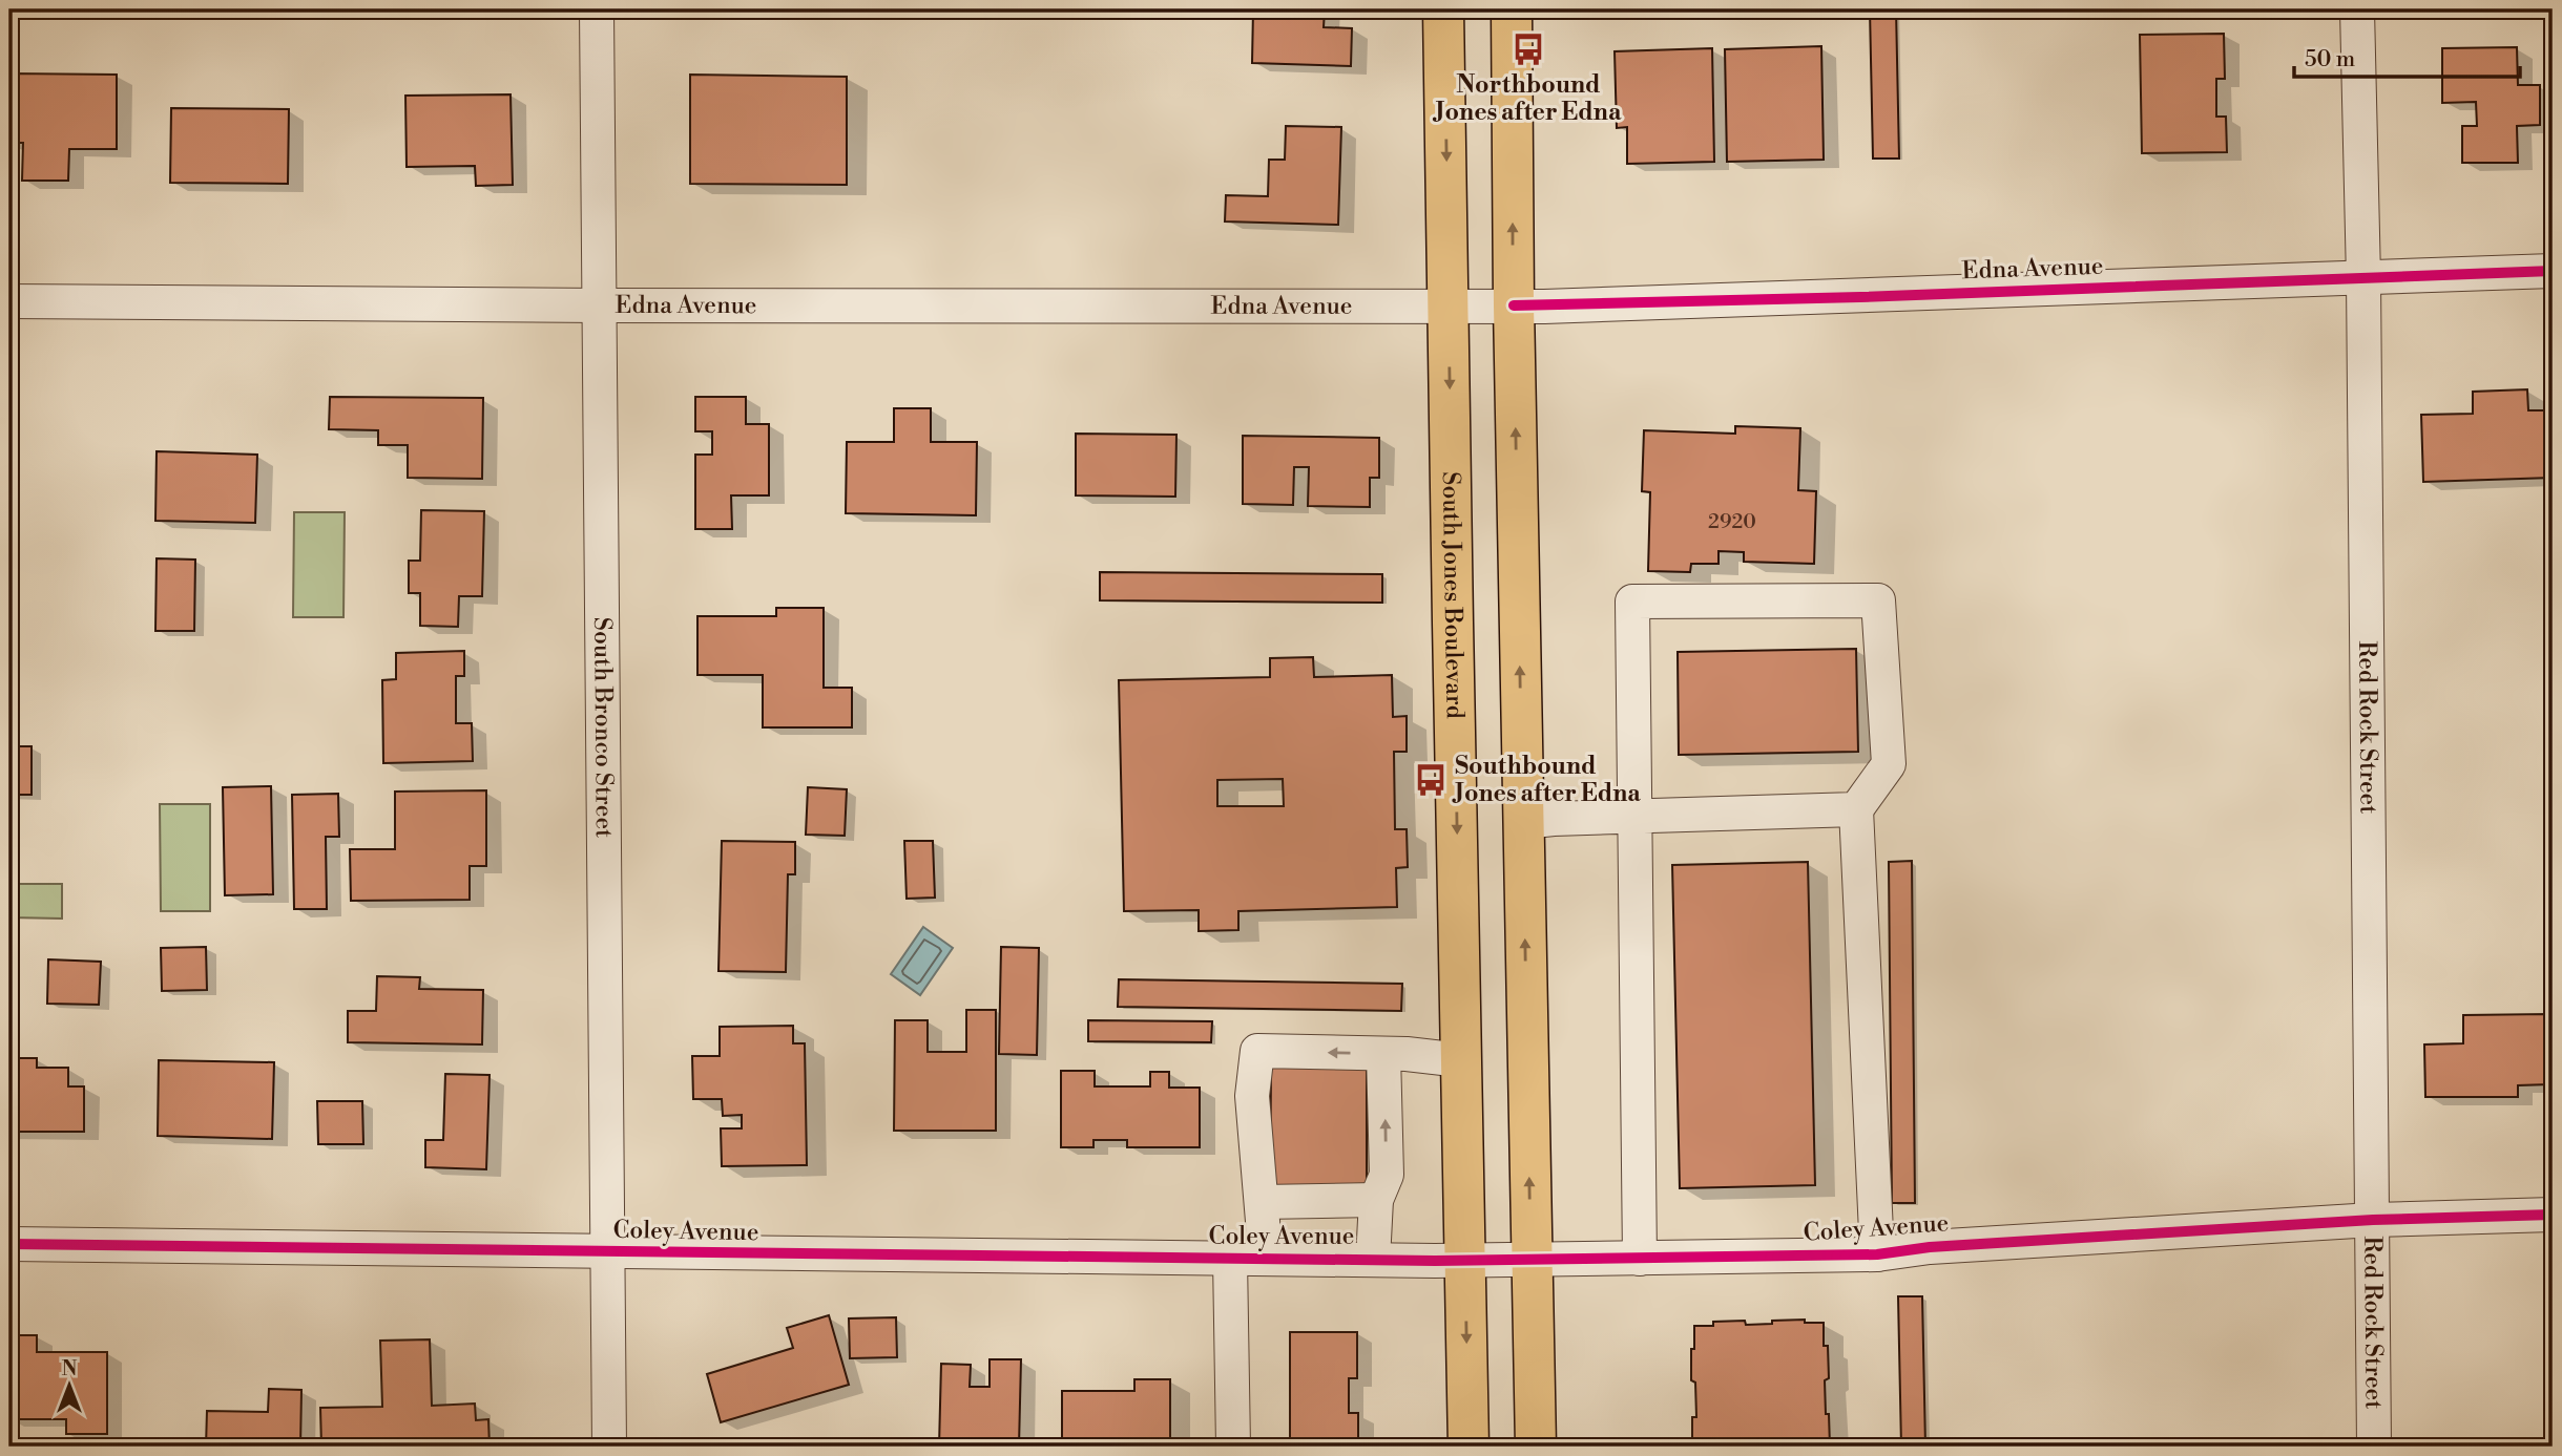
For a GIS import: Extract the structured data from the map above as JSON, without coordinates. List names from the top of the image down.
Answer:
{
  "streets": {
    "main road": ["South Jones Boulevard"],
    "street": [
      "Edna Avenue",
      "South Bronco Street",
      "Red Rock Street",
      "Coley Avenue"
    ]
  },
  "crossings": [
    ["Edna Avenue", "South Jones Boulevard"],
    ["Edna Avenue", "South Bronco Street"],
    ["Edna Avenue", "Red Rock Street"],
    ["South Jones Boulevard", "Coley Avenue"],
    ["South Bronco Street", "Coley Avenue"],
    ["Red Rock Street", "Coley Avenue"]
  ],
  "places": {
    "bus stop": ["Northbound Jones after Edna", "Southbound Jones after Edna"]
  },
  "house_numbers": ["2920"],
  "scale_bar": "50 m",
  "north": "top"
}
